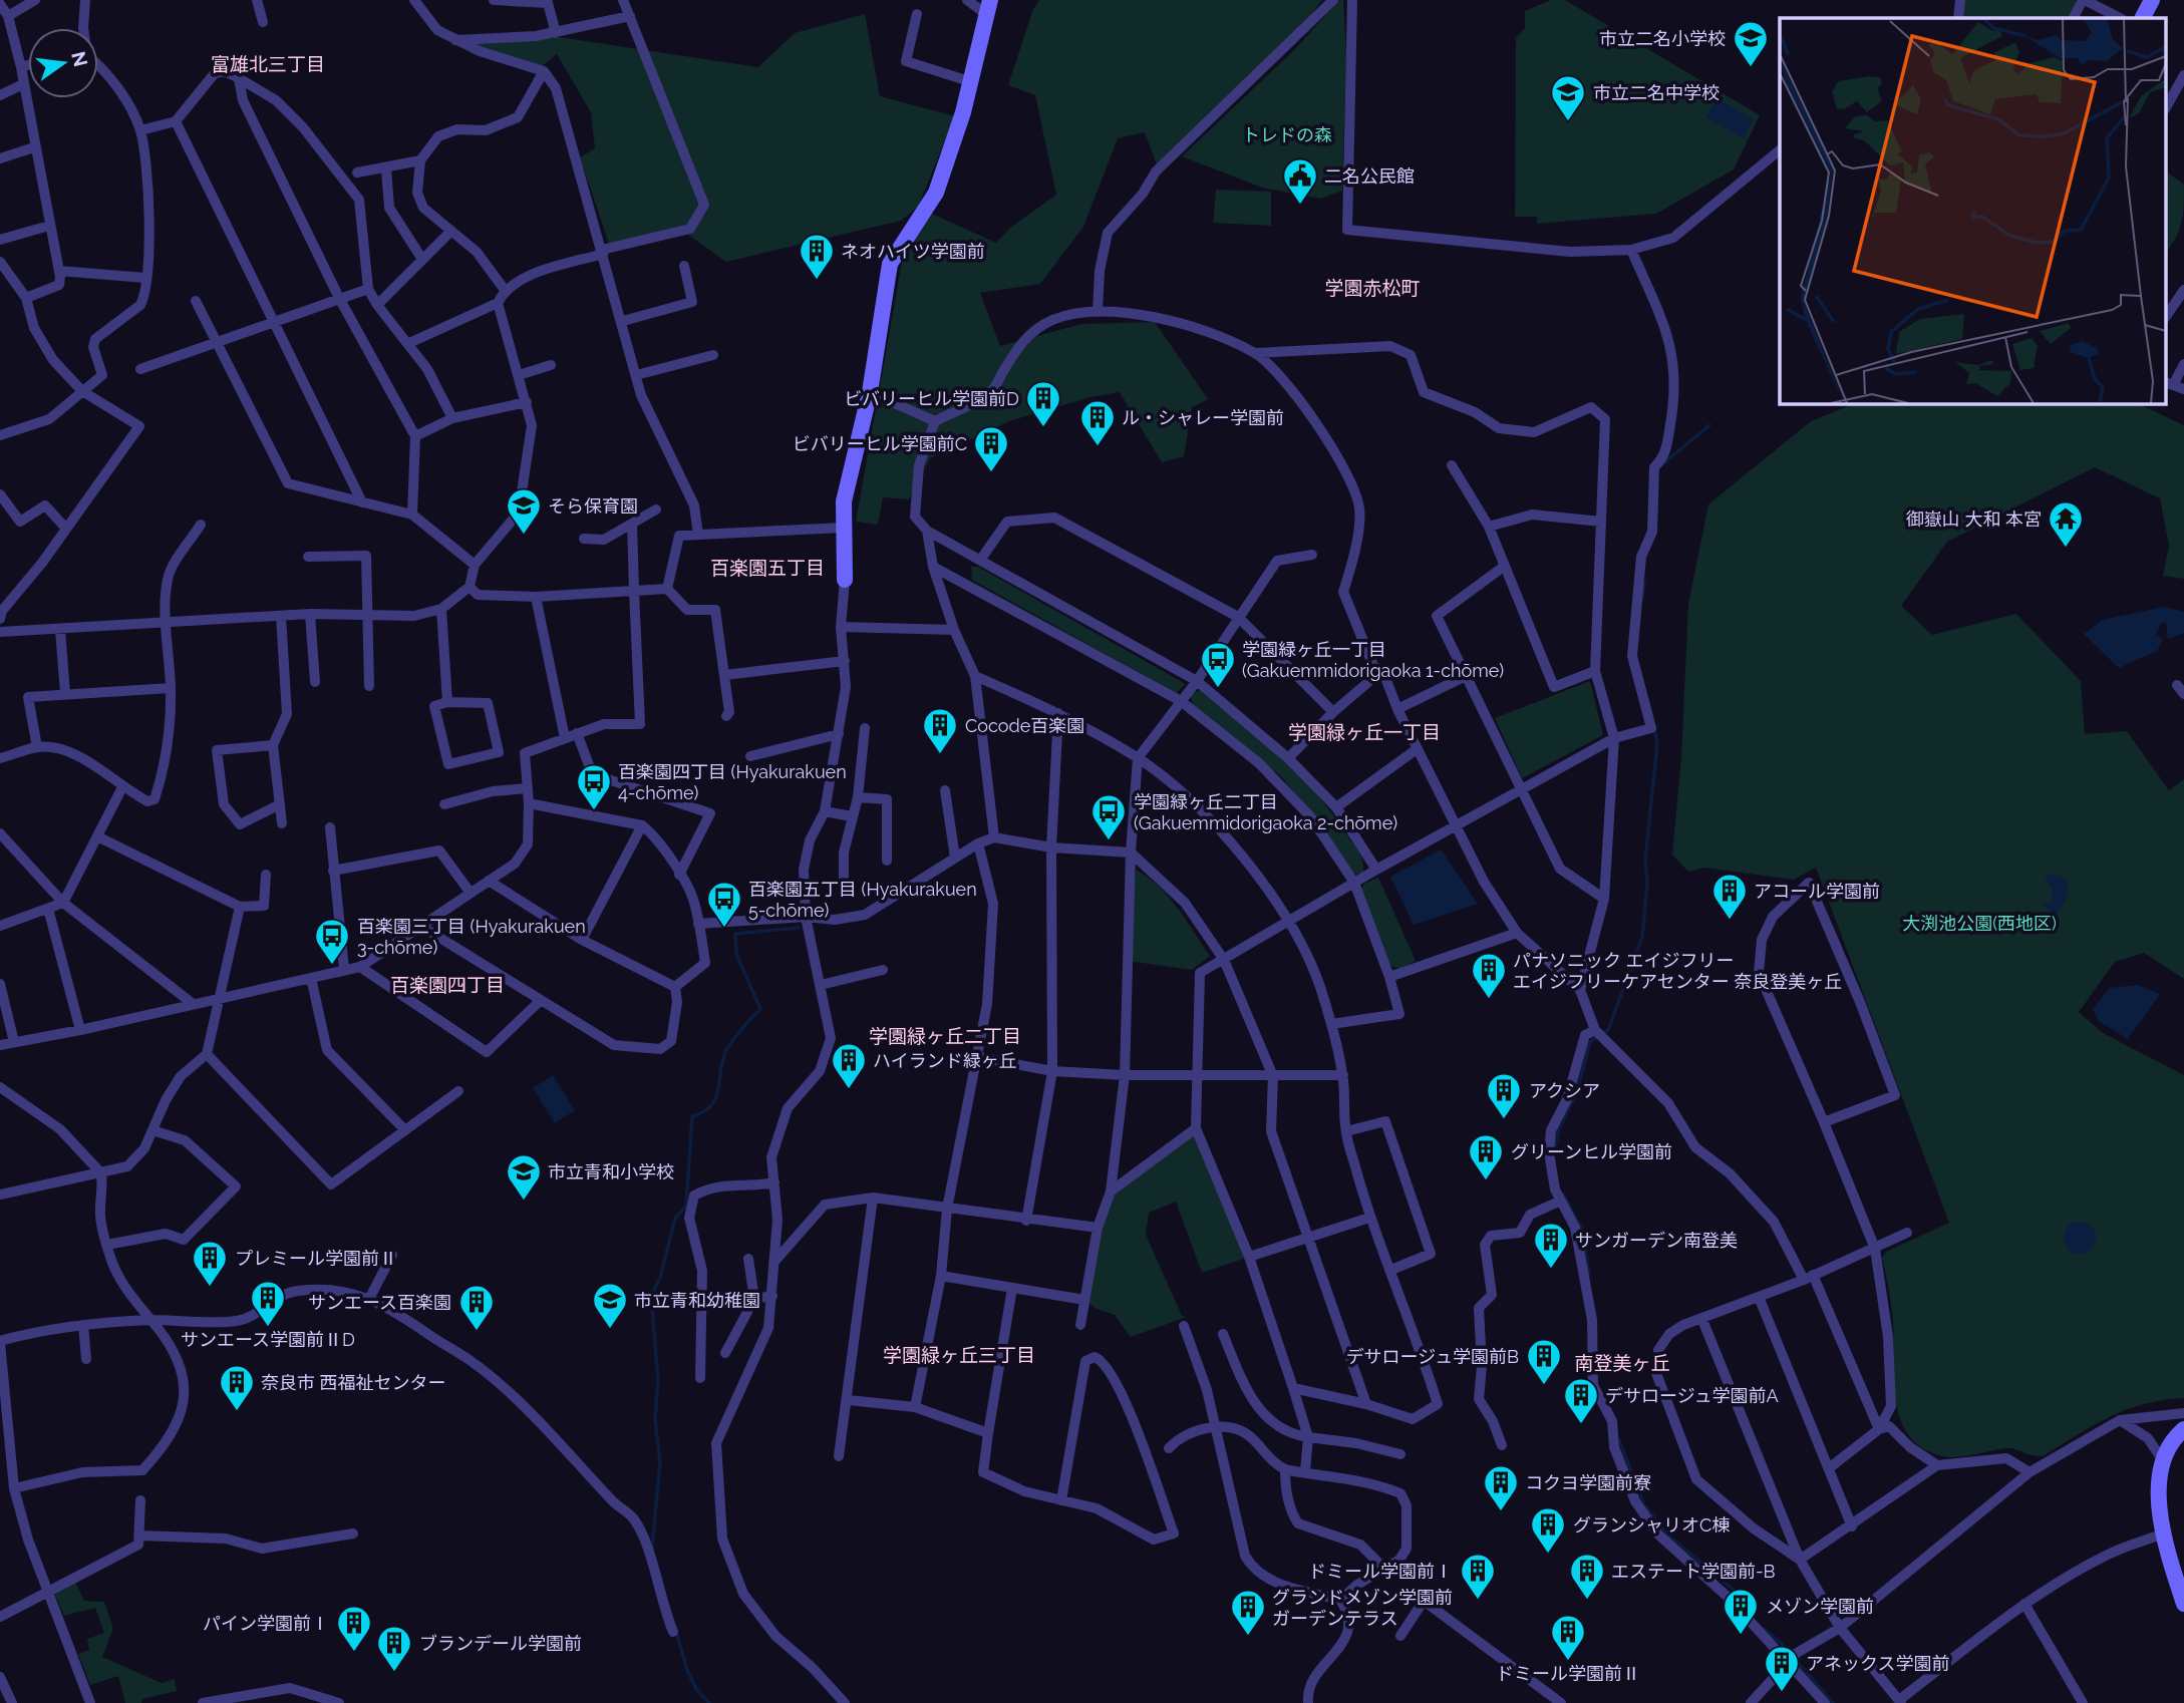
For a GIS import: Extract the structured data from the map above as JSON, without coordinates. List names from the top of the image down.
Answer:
{
  "districts": [
    "富雄北三丁目",
    "学園赤松町",
    "百楽園五丁目",
    "学園緑ヶ丘一丁目",
    "百楽園四丁目",
    "学園緑ヶ丘二丁目",
    "学園緑ヶ丘三丁目",
    "南登美ヶ丘"
  ],
  "parks": ["トレドの森", "大渕池公園(西地区)"],
  "places": {
    "school or university": [
      "市立二名小学校",
      "市立二名中学校",
      "そら保育園",
      "市立青和小学校",
      "市立青和幼稚園"
    ],
    "public building": ["二名公民館"],
    "building": [
      "ネオハイツ学園前",
      "ビバリーヒル学園前D",
      "ル・シャレー学園前",
      "ビバリーヒル学園前C",
      "Cocode百楽園",
      "アコール学園前",
      "パナソニック エイジフリー エイジフリーケアセンター 奈良登美ヶ丘",
      "ハイランド緑ヶ丘",
      "アクシア",
      "グリーンヒル学園前",
      "サンガーデン南登美",
      "プレミール学園前Ⅱ",
      "サンエース学園前ⅡD",
      "サンエース百楽園",
      "デサロージュ学園前B",
      "奈良市 西福祉センター",
      "デサロージュ学園前A",
      "コクヨ学園前寮",
      "グランシャリオC棟",
      "ドミール学園前Ⅰ",
      "エステート学園前-B",
      "メゾン学園前",
      "グランドメゾン学園前 ガーデンテラス",
      "パイン学園前Ⅰ",
      "ドミール学園前Ⅱ",
      "ブランデール学園前",
      "アネックス学園前"
    ],
    "temple": ["御嶽山 大和 本宮"],
    "bus stop": [
      "学園緑ヶ丘一丁目 (Gakuemmidorigaoka 1-chōme)",
      "百楽園四丁目 (Hyakurakuen 4-chōme)",
      "学園緑ヶ丘二丁目 (Gakuemmidorigaoka 2-chōme)",
      "百楽園五丁目 (Hyakurakuen 5-chōme)",
      "百楽園三丁目 (Hyakurakuen 3-chōme)"
    ]
  },
  "north": "right"
}
